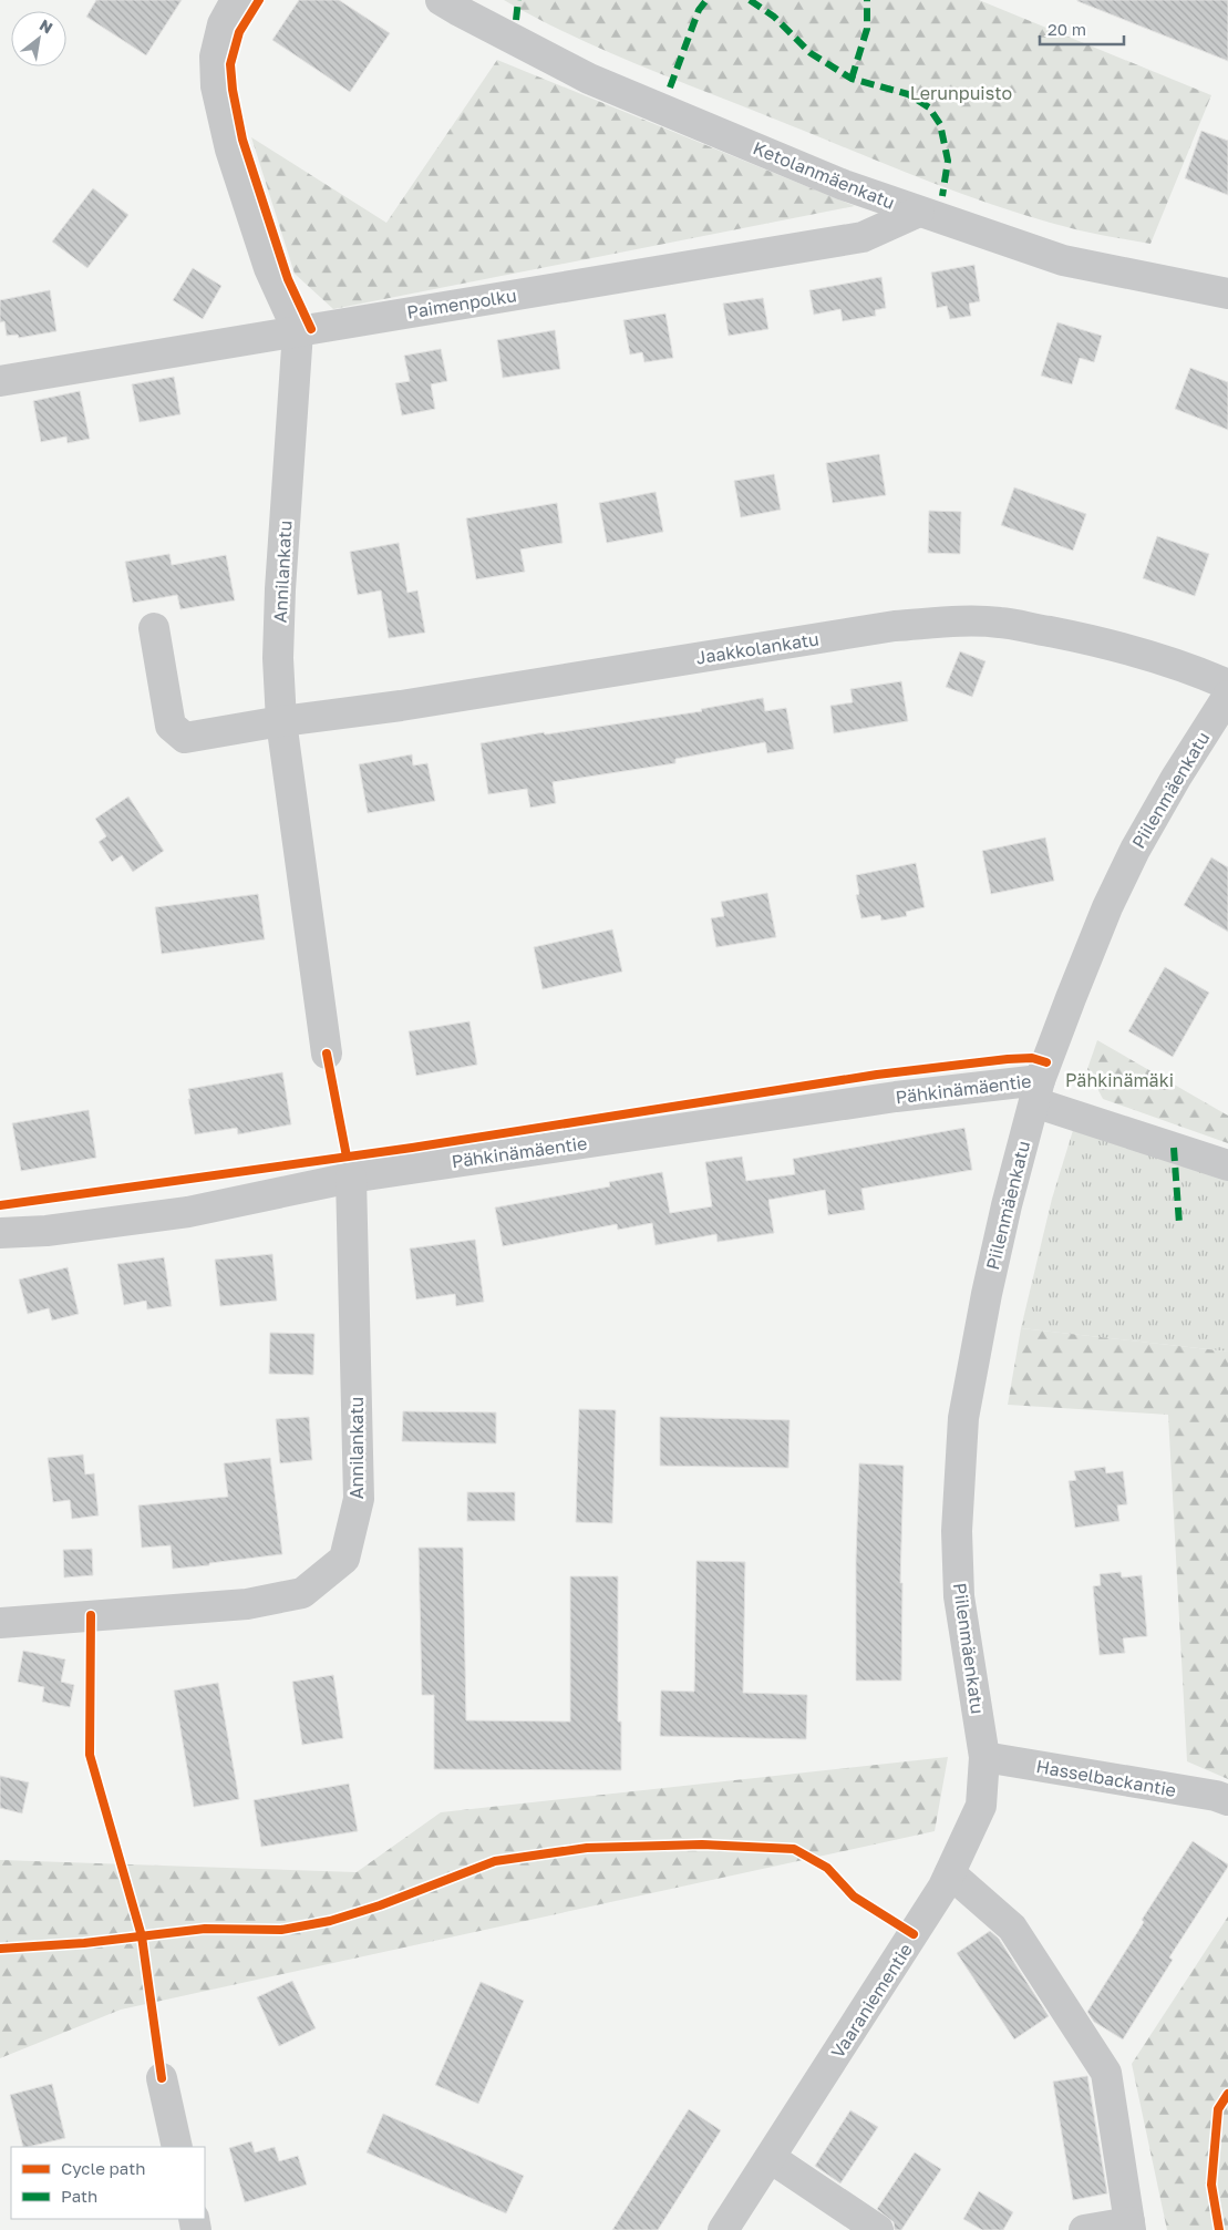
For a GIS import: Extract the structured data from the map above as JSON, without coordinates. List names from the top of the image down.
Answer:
{
  "streets": {
    "street": [
      "Ketolanmäenkatu",
      "Paimenpolku",
      "Annilankatu",
      "Jaakkolankatu",
      "Piilenmäenkatu",
      "Pähkinämäentie",
      "Hasselbackantie",
      "Vaaraniementie"
    ]
  },
  "crossings": [
    ["Ketolanmäenkatu", "Paimenpolku"],
    ["Paimenpolku", "Annilankatu"],
    ["Annilankatu", "Jaakkolankatu"],
    ["Annilankatu", "Pähkinämäentie"],
    ["Piilenmäenkatu", "Pähkinämäentie"],
    ["Piilenmäenkatu", "Hasselbackantie"],
    ["Piilenmäenkatu", "Vaaraniementie"],
    ["Hasselbackantie", "Vaaraniementie"]
  ],
  "parks": ["Lerunpuisto", "Pähkinämäki"],
  "legend": ["Cycle path", "Path"],
  "scale_bar": "20 m",
  "north": "top right"
}
